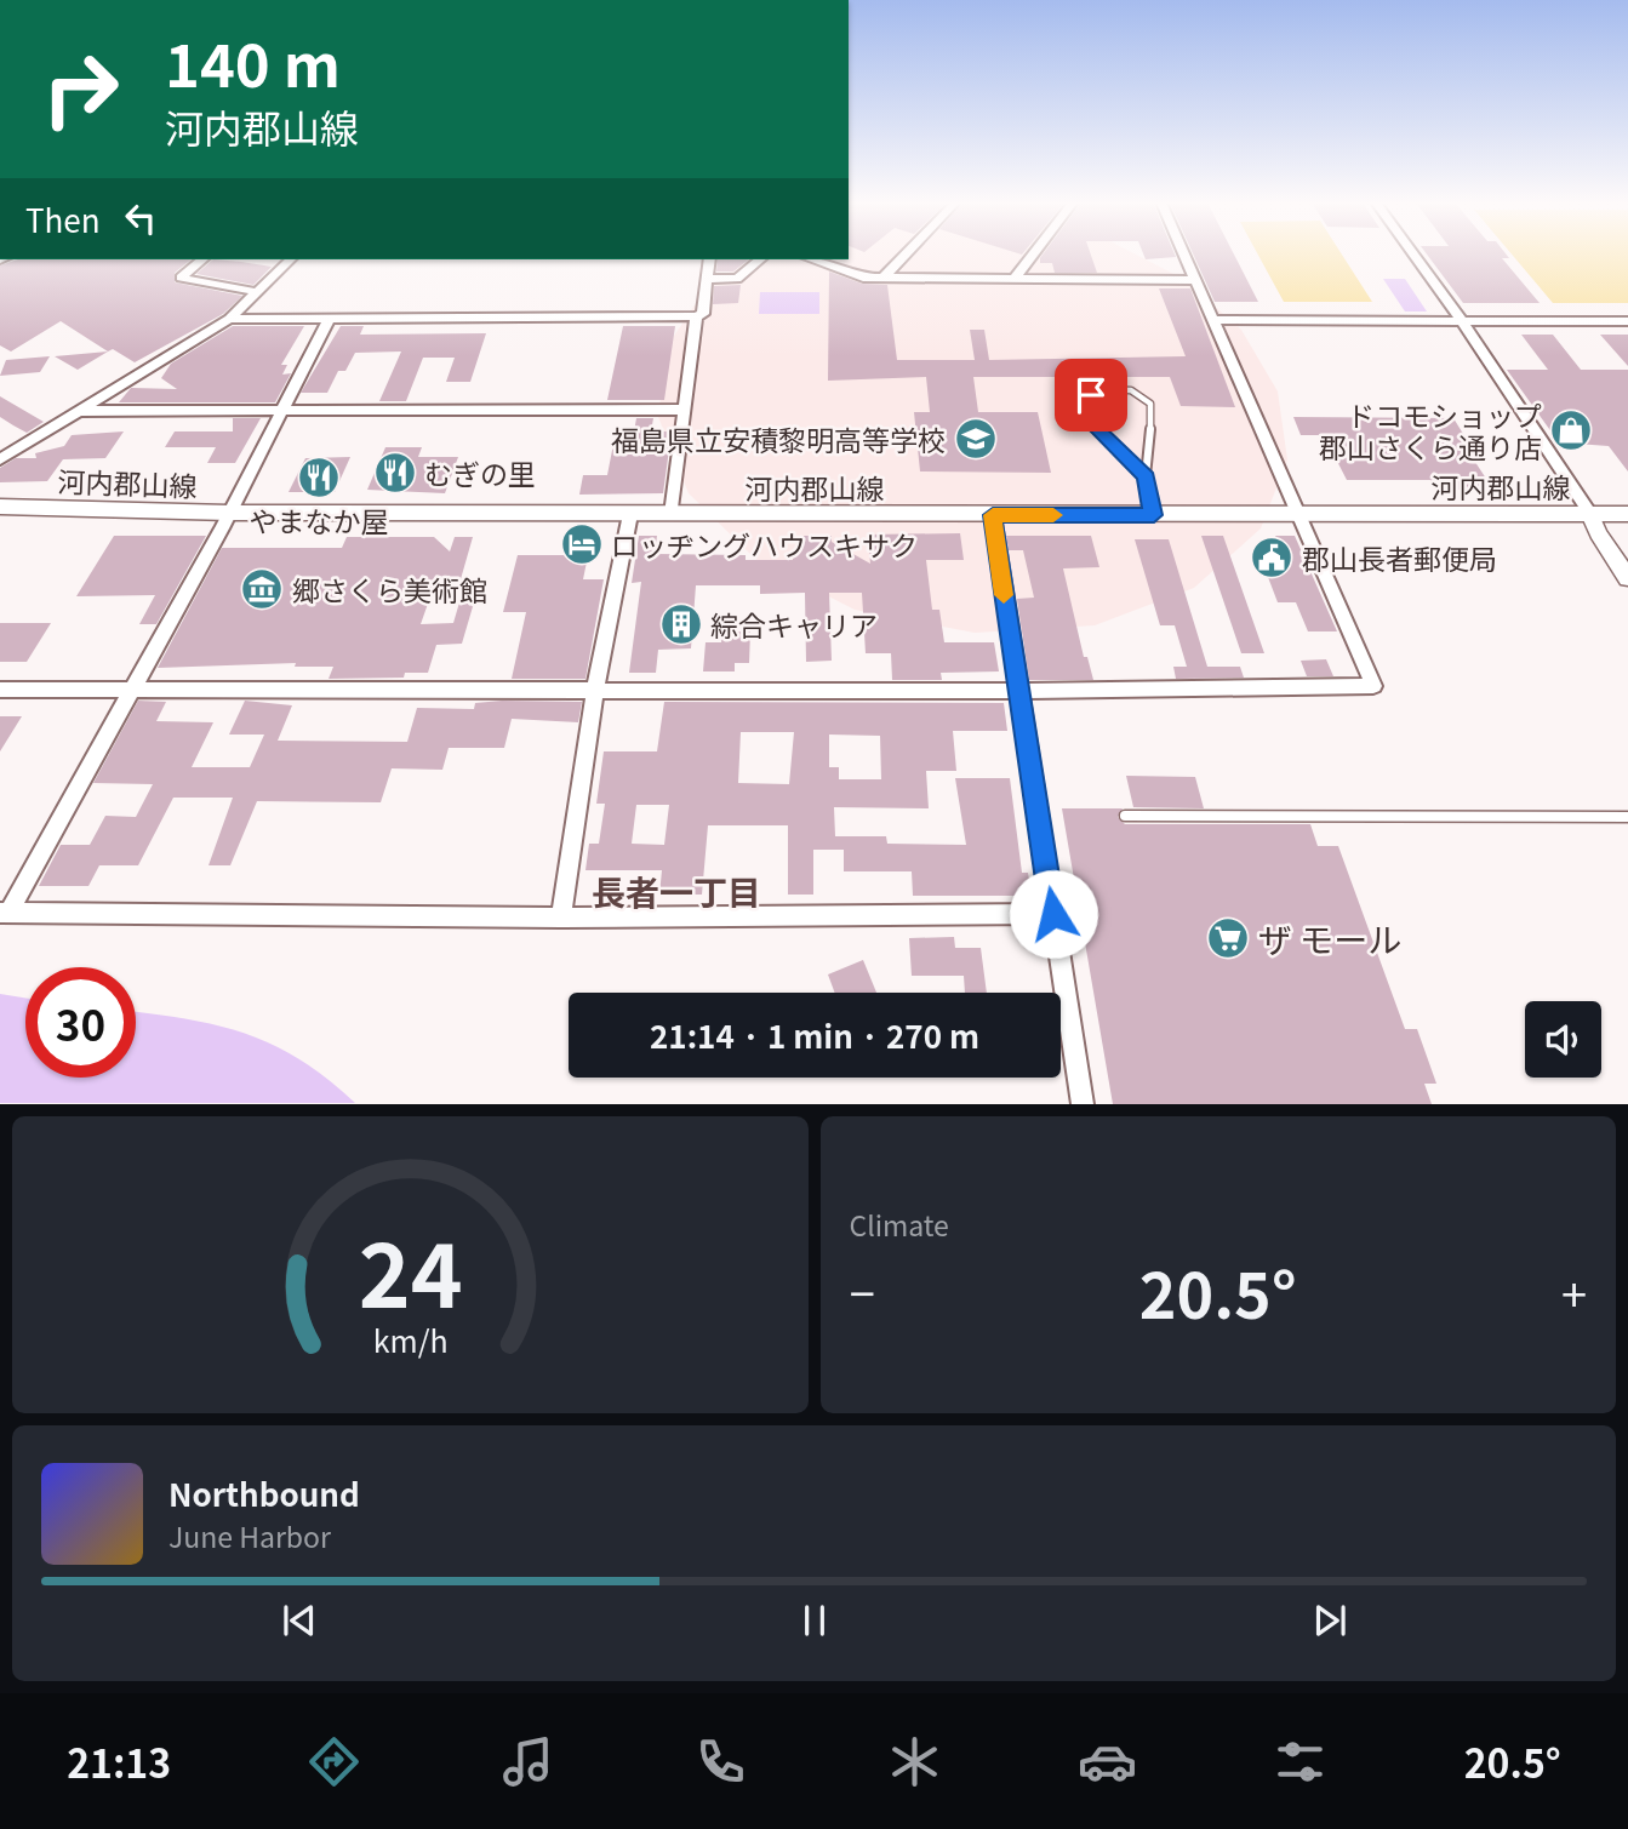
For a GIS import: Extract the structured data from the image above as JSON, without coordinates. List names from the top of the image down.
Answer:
{
  "streets": {
    "main road": ["河内郡山線"]
  },
  "districts": ["長者一丁目"],
  "places": {
    "shop": ["ドコモショップ 郡山さくら通り店"],
    "school or university": ["福島県立安積黎明高等学校"],
    "restaurant": ["むぎの里", "やまなか屋"],
    "hotel": ["ロッヂングハウスキサク"],
    "public building": ["郡山長者郵便局"],
    "museum": ["郷さくら美術館"],
    "building": ["綜合キャリア"],
    "supermarket": ["ザ モール"]
  },
  "page": {
    "turn": ["140 m", "河内郡山線"],
    "then": "Then",
    "limit": "30",
    "trip": "21:14 · 1 min · 270 m",
    "tile": "Climate",
    "heat": ["−", "20.5°", "+"],
    "song": ["Northbound", "June Harbor"],
    "tabs": ["21:13", "20.5°"],
    "gauge": ["24", "km/h"]
  }
}
